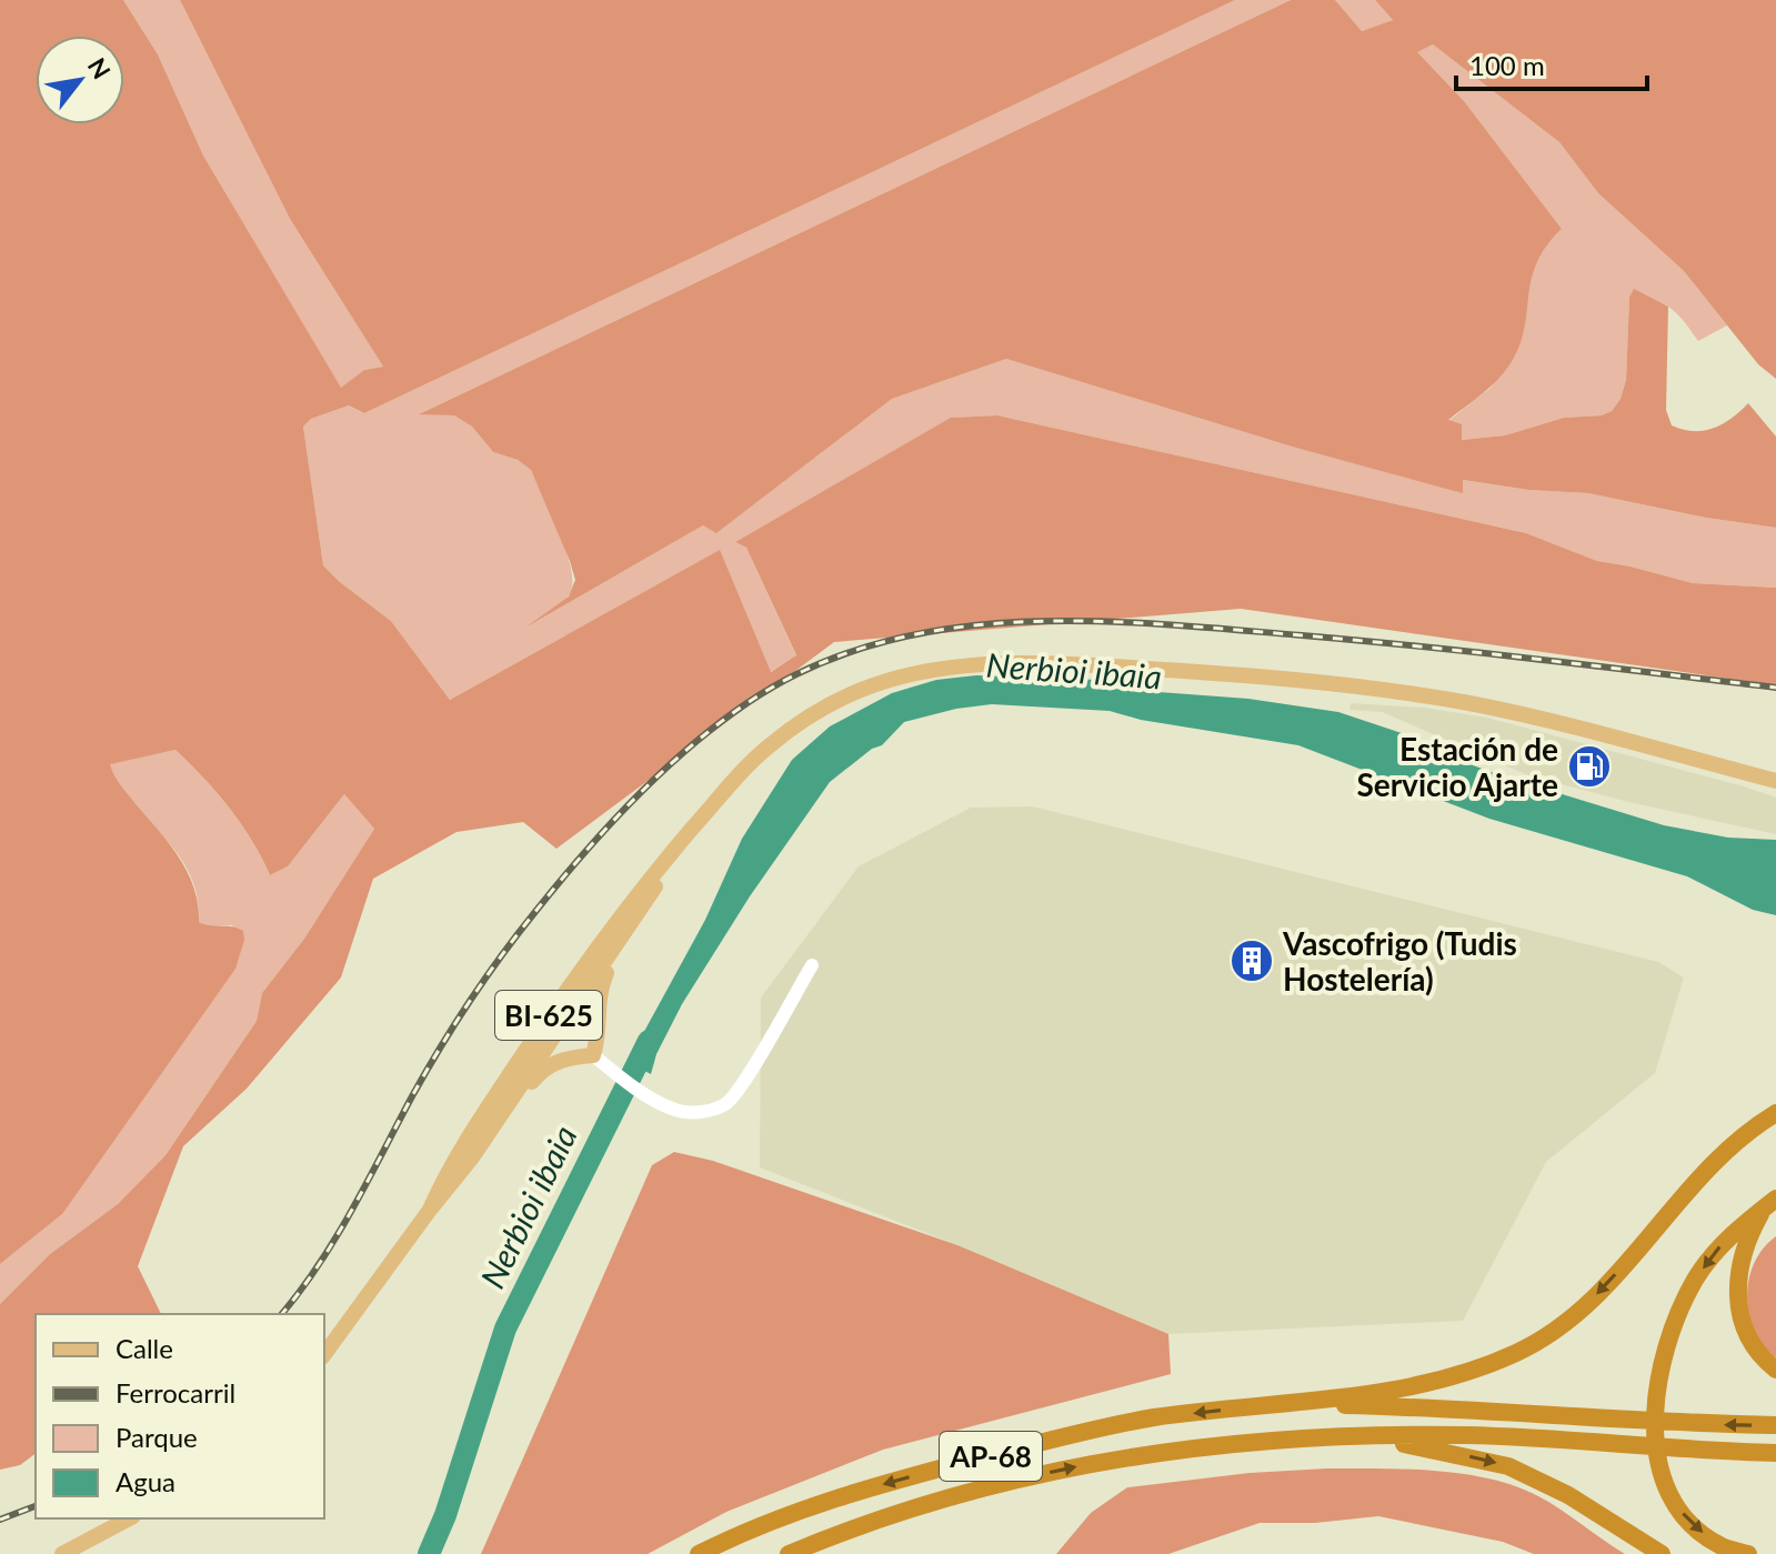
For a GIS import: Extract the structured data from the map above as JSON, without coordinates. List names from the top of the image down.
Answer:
{
  "streets": {
    "highway": ["AP-68"],
    "main road": ["BI-625"]
  },
  "water": ["Nerbioi ibaia"],
  "places": {
    "fuel station": ["Estación de Servicio Ajarte"],
    "building": ["Vascofrigo (Tudis Hostelería)"]
  },
  "legend": [
    "Calle",
    "Ferrocarril",
    "Parque",
    "Agua"
  ],
  "scale_bar": "100 m",
  "north": "top right"
}
